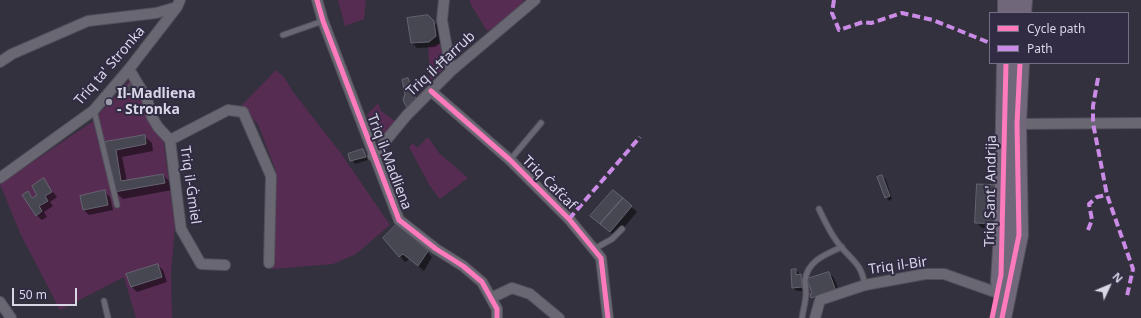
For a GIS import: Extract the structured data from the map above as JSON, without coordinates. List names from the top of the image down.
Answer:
{
  "streets": {
    "highway": ["Triq Sant' Andrija"],
    "street": [
      "Triq il-Ħarrub",
      "Triq ta' Stronka",
      "Triq il-Madliena",
      "Triq Ċafċaf",
      "Triq il-Ġmiel",
      "Triq il-Bir"
    ]
  },
  "crossings": [
    ["Triq il-Ħarrub", "Triq il-Madliena"],
    ["Triq il-Ħarrub", "Triq Ċafċaf"],
    ["Triq ta' Stronka", "Triq il-Ġmiel"],
    ["Triq Sant' Andrija", "Triq il-Bir"]
  ],
  "places": ["Il-Madliena - Stronka"],
  "legend": ["Cycle path", "Path"],
  "scale_bar": "50 m",
  "north": "top right"
}
